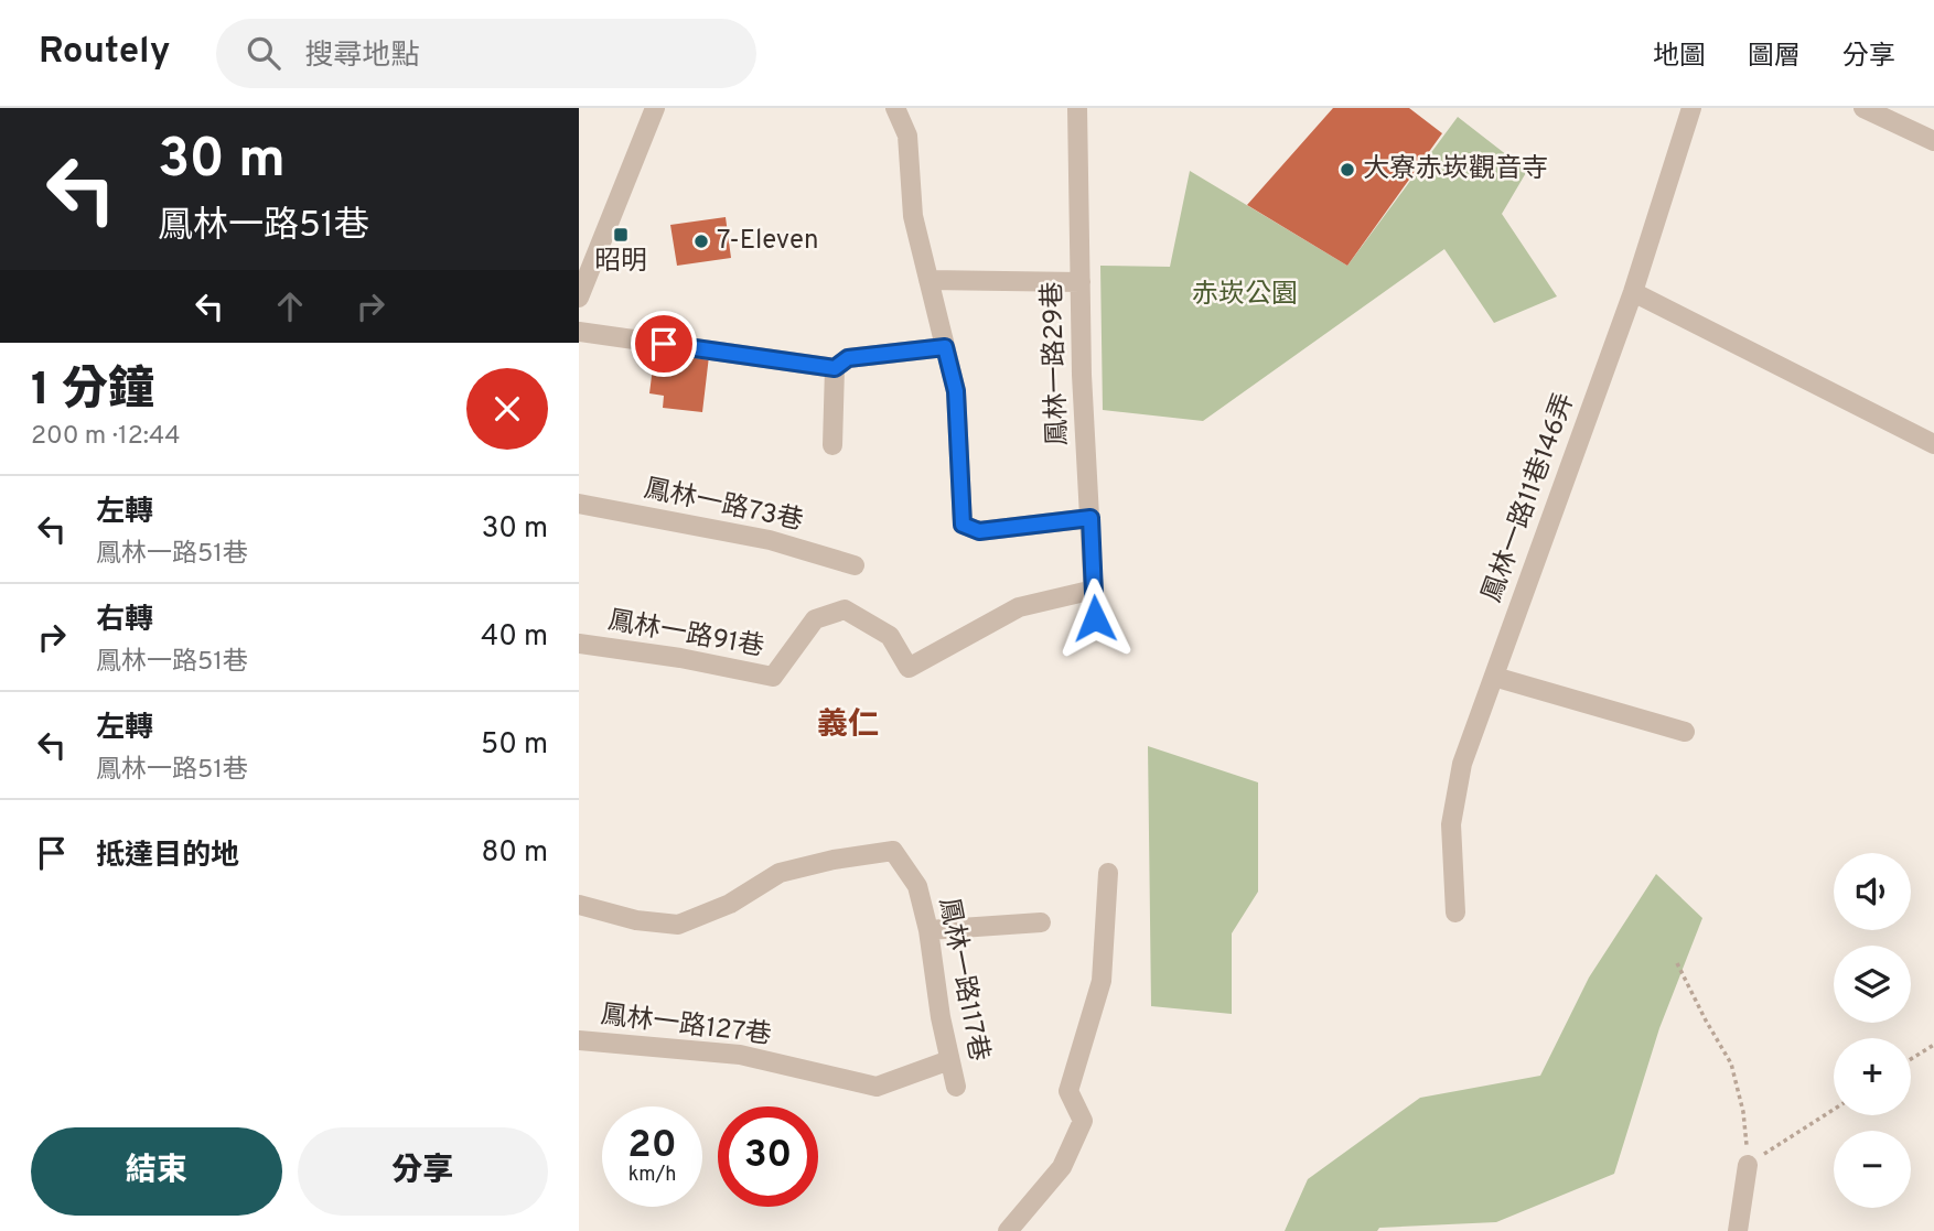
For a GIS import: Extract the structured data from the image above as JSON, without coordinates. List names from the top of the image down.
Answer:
{
  "streets": {
    "street": [
      "鳳林一路29巷",
      "鳳林一路11巷146弄",
      "鳳林一路73巷",
      "鳳林一路91巷",
      "鳳林一路117巷",
      "鳳林一路127巷"
    ]
  },
  "crossings": [
    ["鳳林一路29巷", "鳳林一路91巷"],
    ["鳳林一路117巷", "鳳林一路127巷"]
  ],
  "districts": ["義仁"],
  "parks": ["赤崁公園"],
  "places": {
    "other": ["大寮赤崁觀音寺", "7-Eleven"],
    "transit": ["昭明"]
  },
  "page": {
    "header": "Routely",
    "search": "搜尋地點",
    "nav": ["地圖", "圖層", "分享"],
    "turn": ["30 m", "鳳林一路51巷"],
    "heading": ["1 分鐘", "200 m · 12:44"],
    "list": [
      {
        "name": "左轉",
        "note": "鳳林一路51巷",
        "value": "30 m"
      },
      {
        "name": "右轉",
        "note": "鳳林一路51巷",
        "value": "40 m"
      },
      {
        "name": "左轉",
        "note": "鳳林一路51巷",
        "value": "50 m"
      },
      {
        "name": "抵達目的地",
        "value": "80 m"
      }
    ],
    "map_buttons": ["+", "−"],
    "speed": "20 km/h",
    "limit": "30",
    "buttons": ["結束", "分享"]
  }
}
